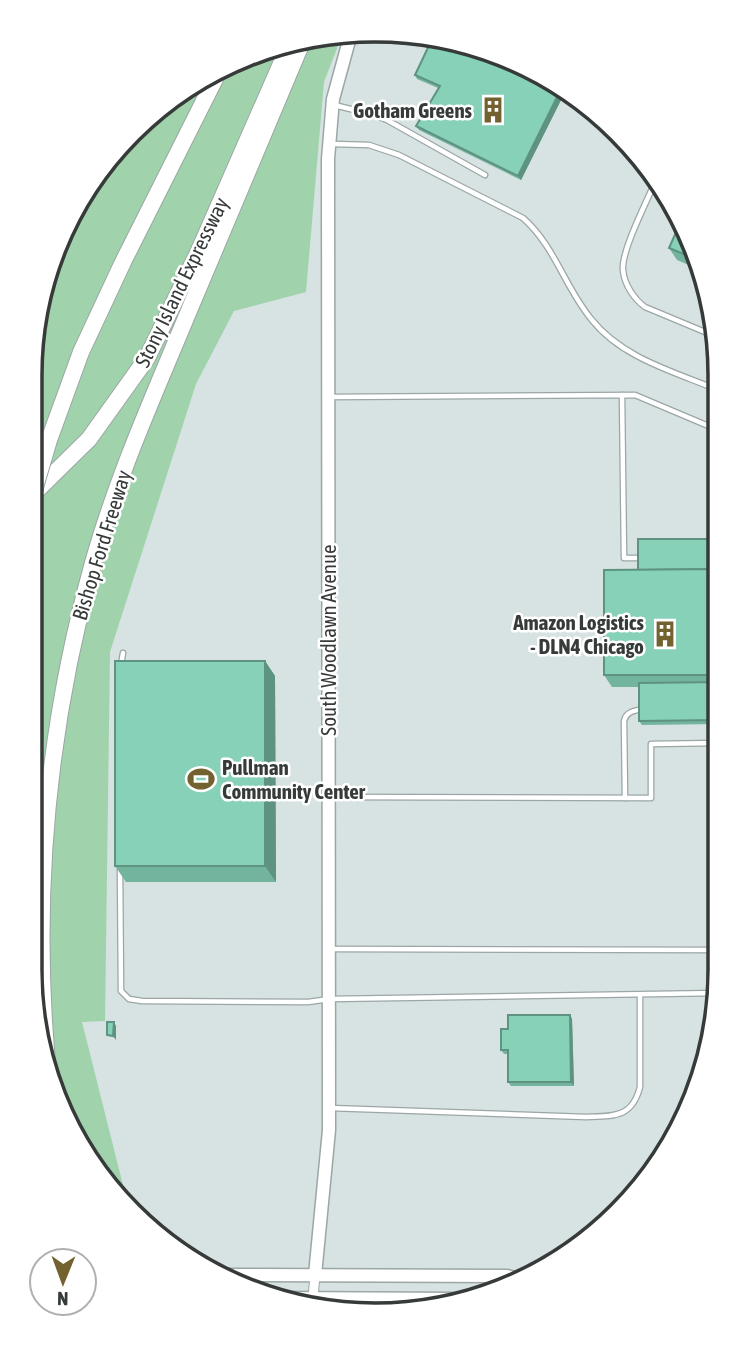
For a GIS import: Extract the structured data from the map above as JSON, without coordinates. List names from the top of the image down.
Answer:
{
  "streets": {
    "highway": ["Stony Island Expressway", "Bishop Ford Freeway"],
    "street": ["South Woodlawn Avenue"]
  },
  "places": {
    "building": ["Gotham Greens", "Amazon Logistics - DLN4 Chicago"],
    "sports": ["Pullman Community Center"]
  },
  "north": "bottom"
}
